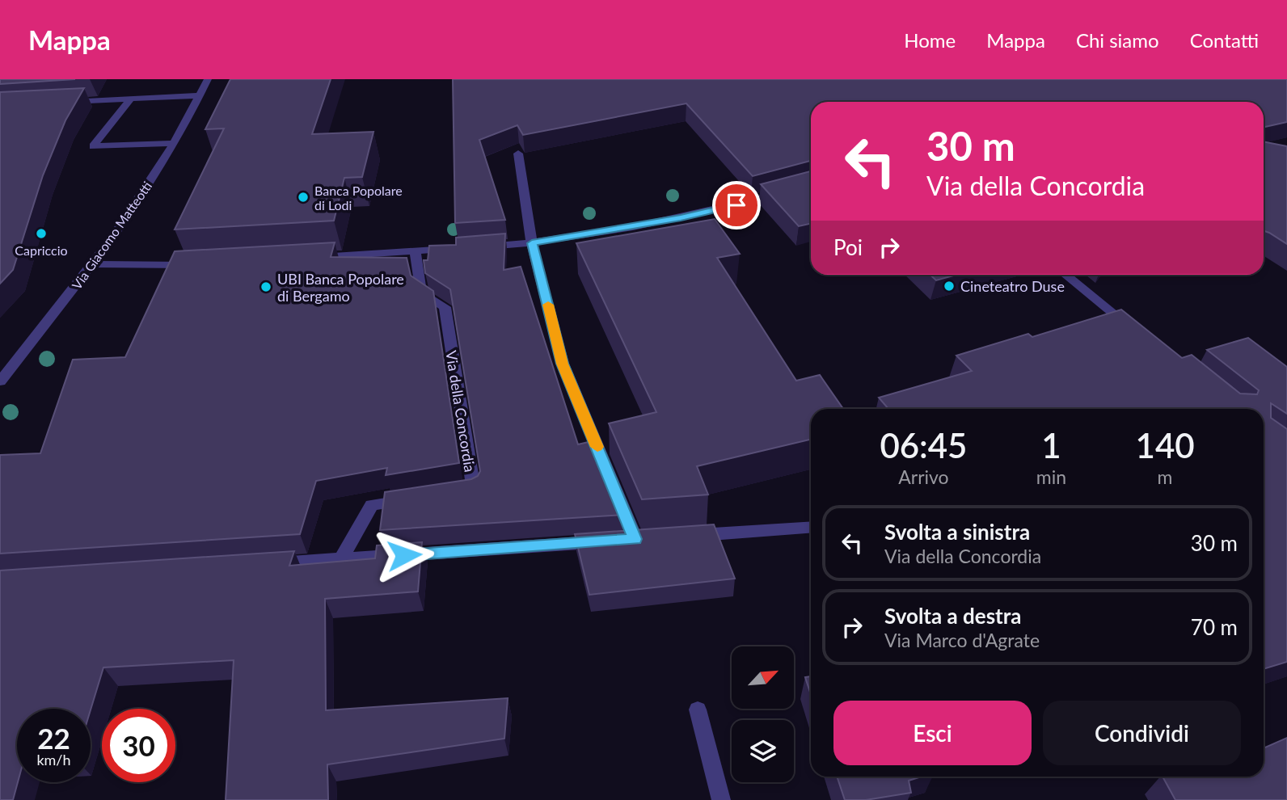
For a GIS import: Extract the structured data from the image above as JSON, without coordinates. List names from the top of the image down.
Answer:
{
  "streets": {
    "street": ["Via Giacomo Matteotti", "Via della Concordia"]
  },
  "places": [
    "Banca Popolare di Lodi",
    "Capriccio",
    "Cineteatro Duse",
    "UBI Banca Popolare di Bergamo"
  ],
  "north": "top right",
  "page": {
    "header": "Mappa",
    "nav": [
      "Home",
      "Mappa",
      "Chi siamo",
      "Contatti"
    ],
    "turn": ["30 m", "Via della Concordia"],
    "then": "Poi",
    "eta": [
      "06:45",
      "Arrivo",
      "1",
      "min",
      "140",
      "m"
    ],
    "list": [
      {
        "name": "Svolta a sinistra",
        "note": "Via della Concordia",
        "value": "30 m"
      },
      {
        "name": "Svolta a destra",
        "note": "Via Marco d'Agrate",
        "value": "70 m"
      }
    ],
    "buttons": ["Esci", "Condividi"],
    "speed": "22 km/h",
    "limit": "30"
  }
}
